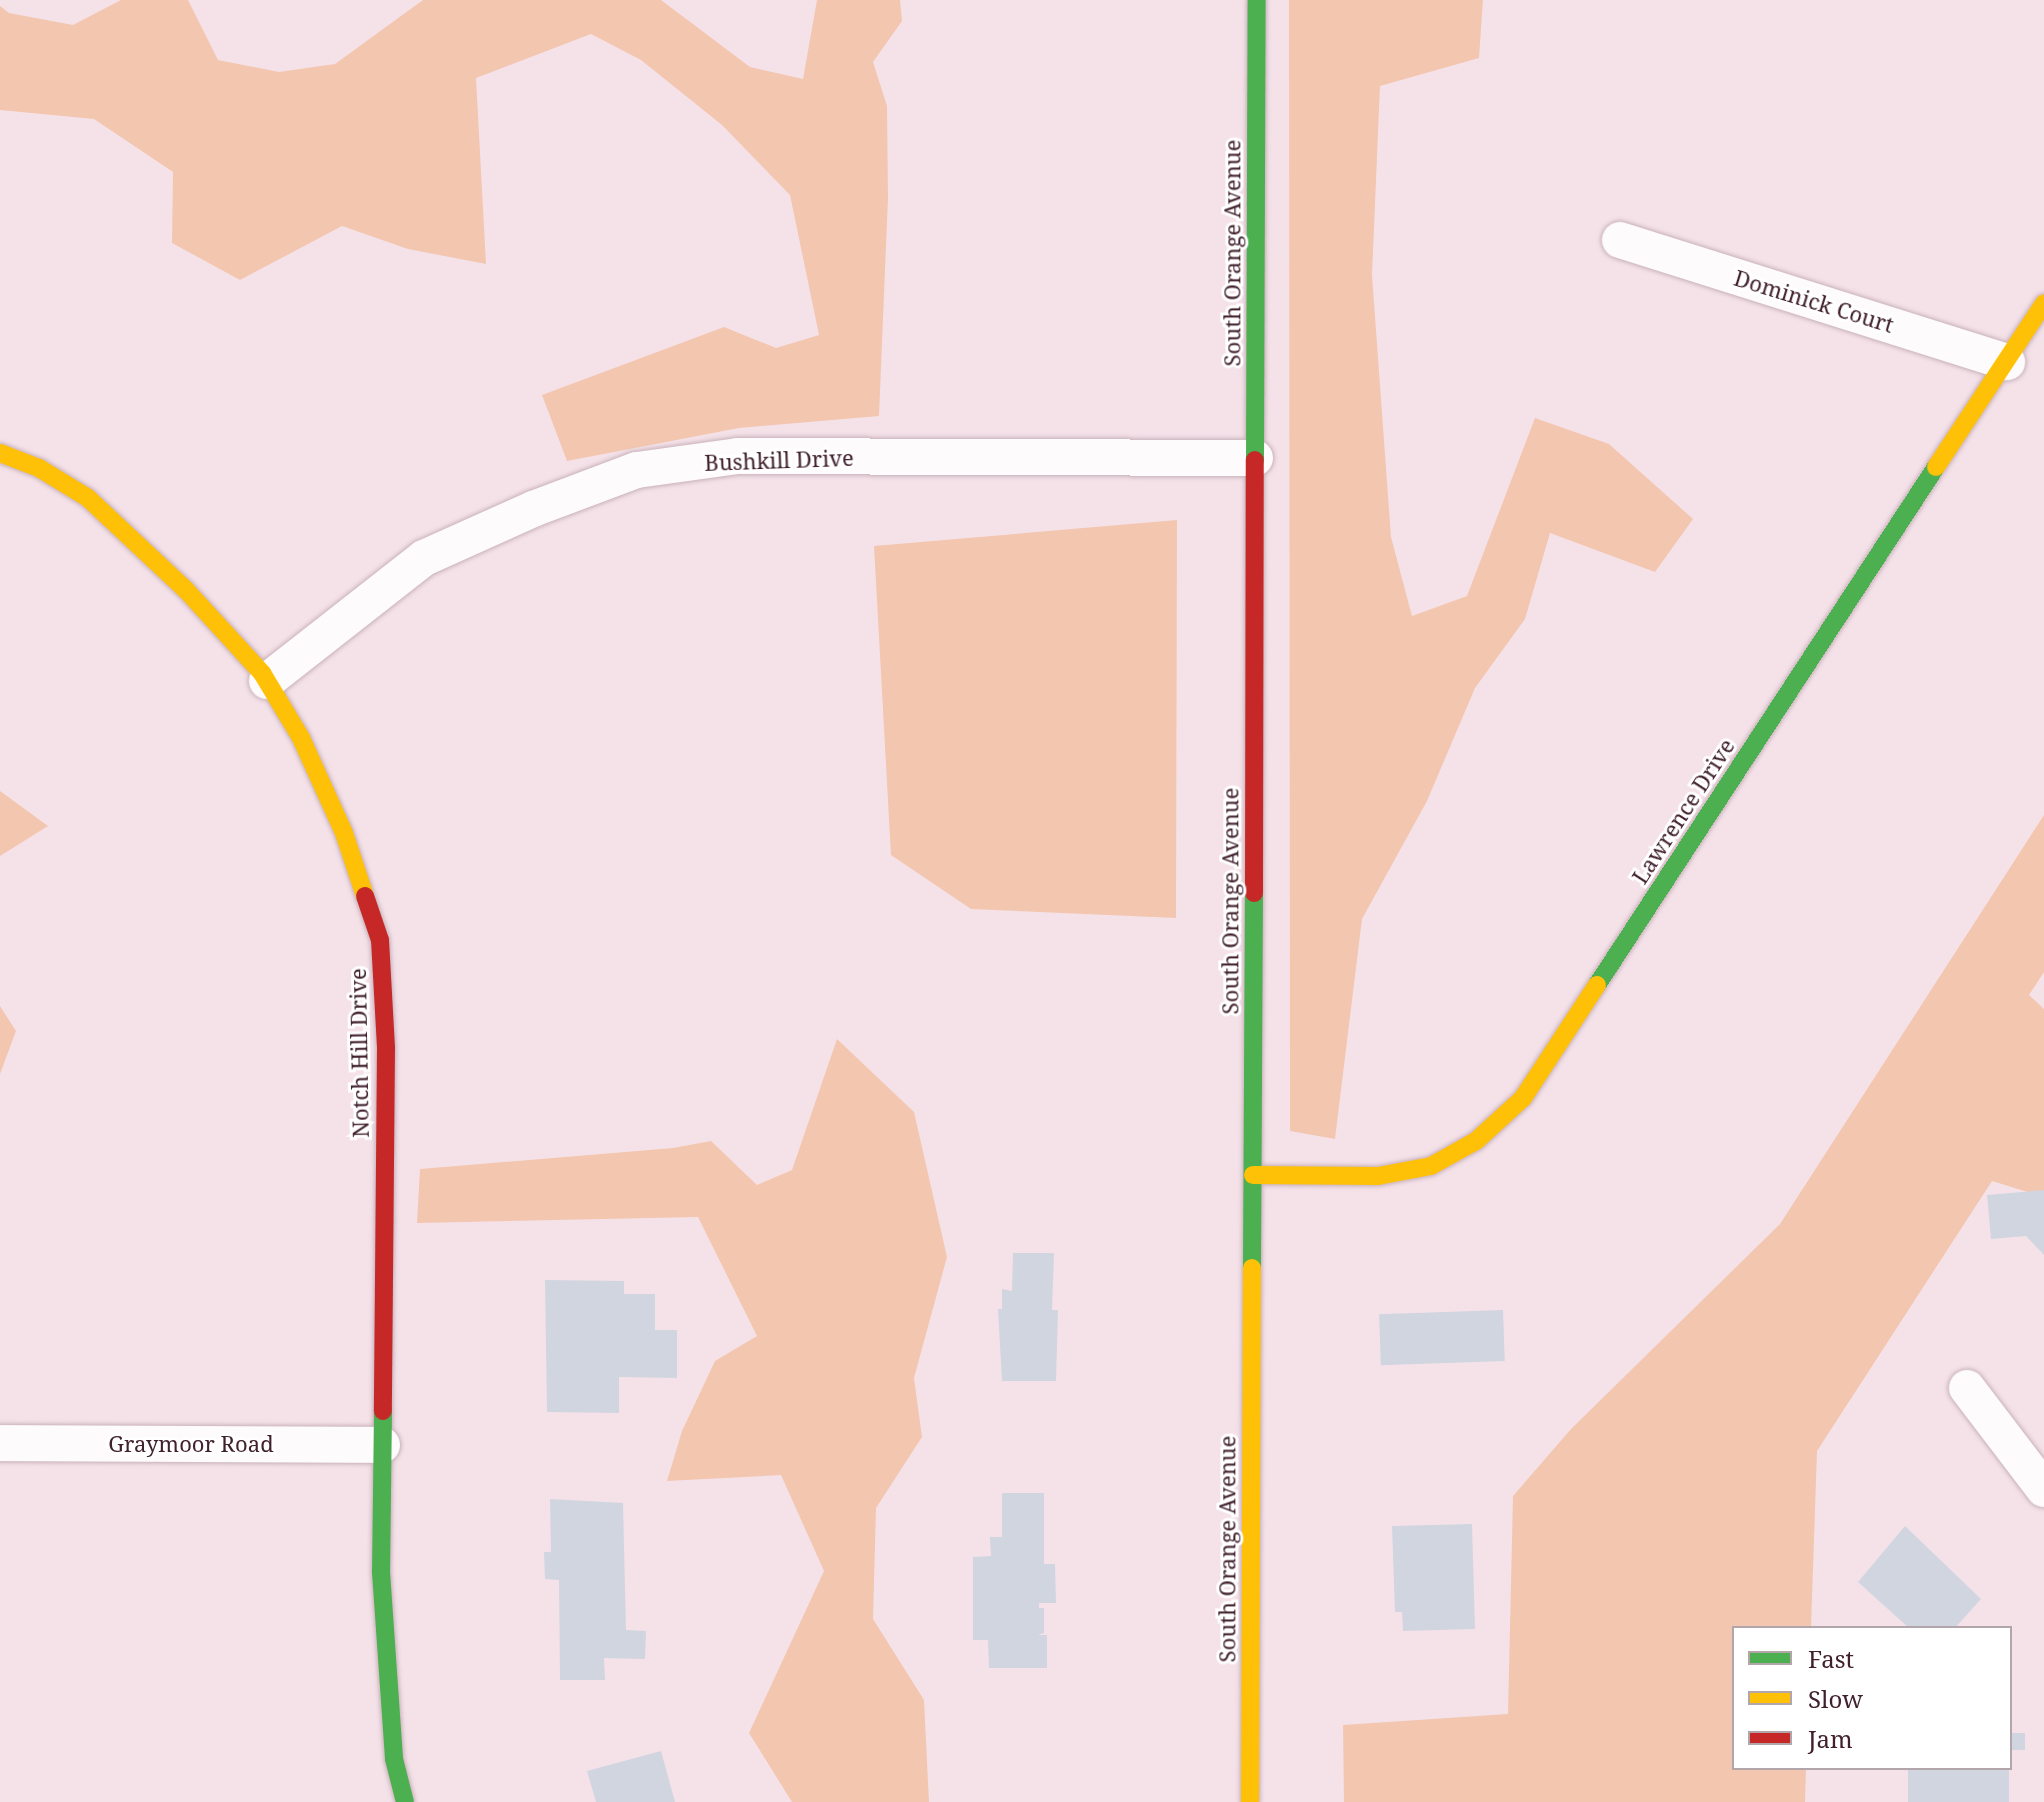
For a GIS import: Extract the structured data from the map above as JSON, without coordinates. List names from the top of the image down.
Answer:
{
  "streets": {
    "street": [
      "South Orange Avenue",
      "Dominick Court",
      "Bushkill Drive",
      "Lawrence Drive",
      "Notch Hill Drive",
      "Graymoor Road"
    ]
  },
  "crossings": [
    ["South Orange Avenue", "Bushkill Drive"],
    ["South Orange Avenue", "Lawrence Drive"],
    ["Dominick Court", "Lawrence Drive"],
    ["Bushkill Drive", "Notch Hill Drive"],
    ["Notch Hill Drive", "Graymoor Road"]
  ],
  "legend": ["Fast", "Slow", "Jam"]
}
